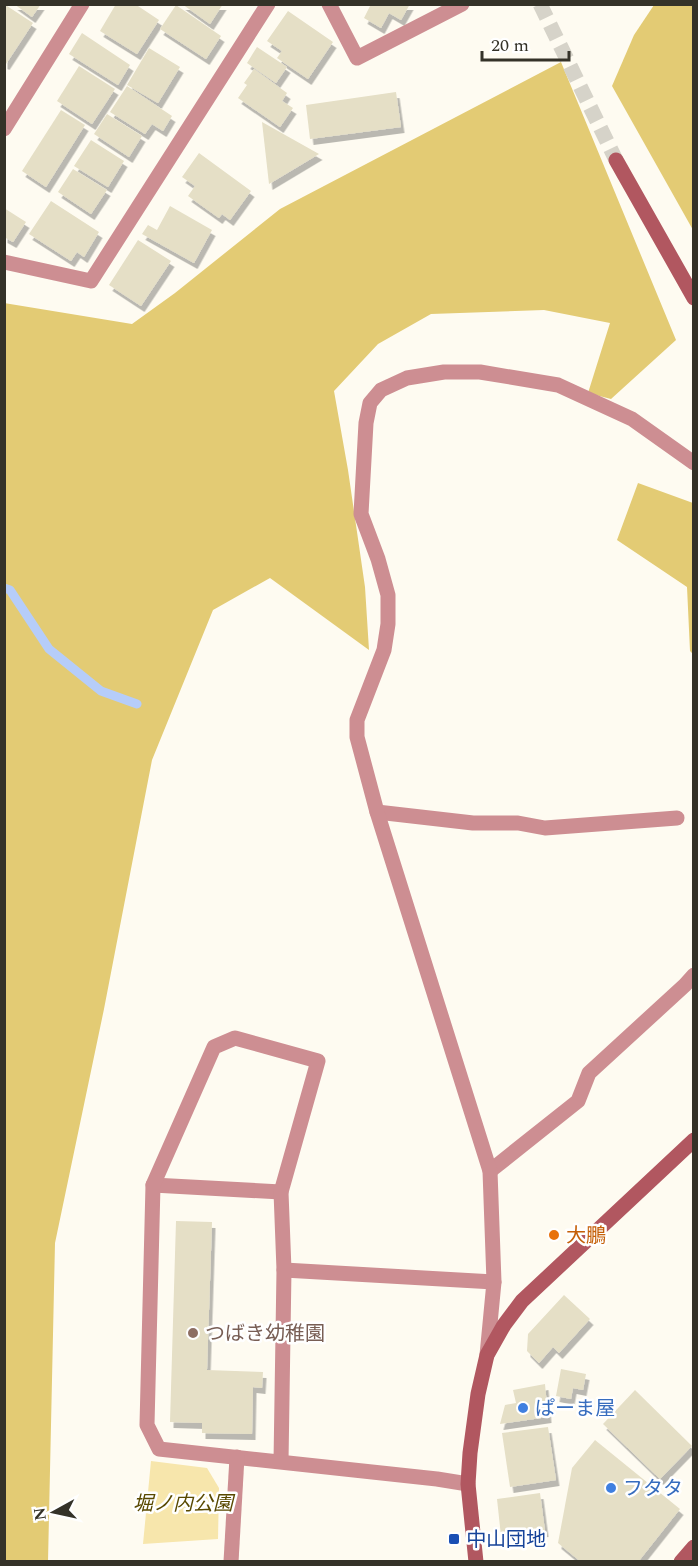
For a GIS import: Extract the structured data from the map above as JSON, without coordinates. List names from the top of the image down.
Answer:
{
  "parks": ["堀ノ内公園"],
  "places": {
    "other": [
      "大鵬",
      "つばき幼稚園",
      "ぱーま屋",
      "フタタ"
    ],
    "transit": ["中山団地"]
  },
  "scale_bar": "20 m",
  "north": "left"
}
